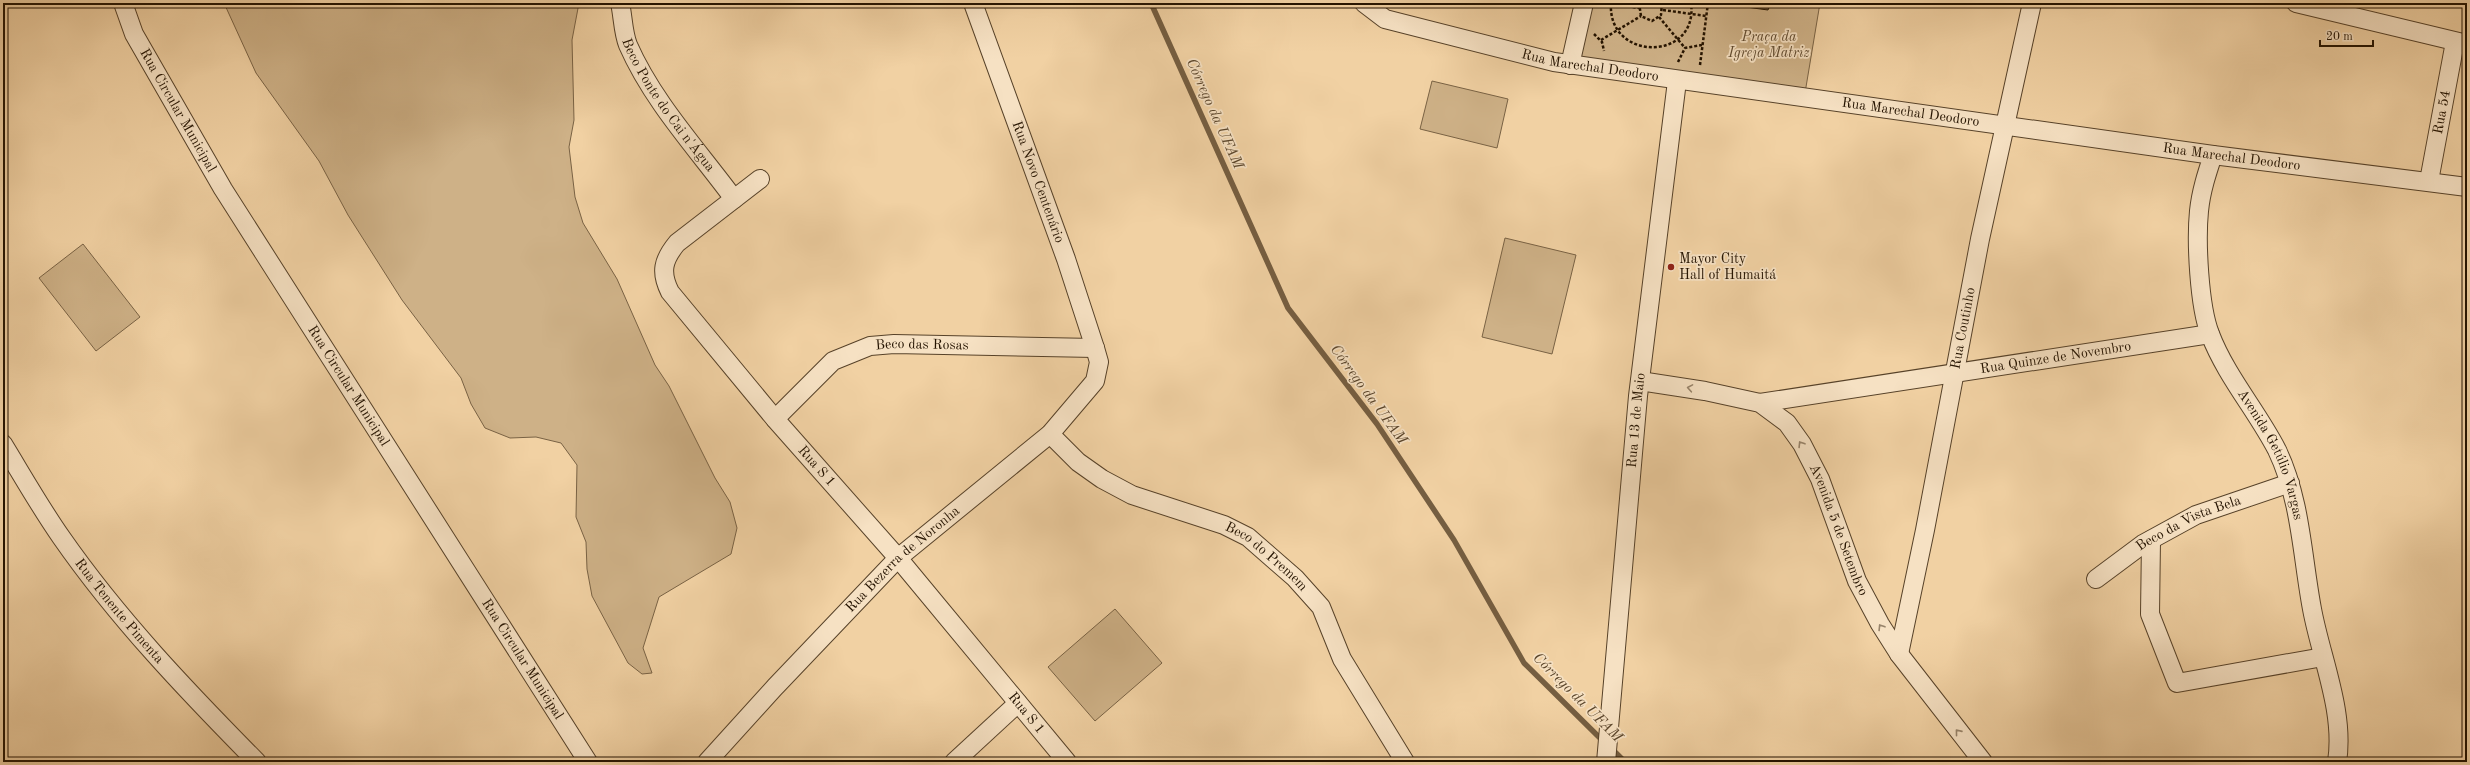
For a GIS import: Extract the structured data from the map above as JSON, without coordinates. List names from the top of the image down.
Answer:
{
  "streets": {
    "street": [
      "Rua Marechal Deodoro",
      "Beco Ponte do Cai n'Água",
      "Rua Circular Municipal",
      "Rua 54",
      "Rua Novo Centenário",
      "Rua Coutinho",
      "Beco das Rosas",
      "Rua Quinze de Novembro",
      "Rua 13 de Maio",
      "Avenida Getúlio Vargas",
      "Rua S 1",
      "Beco da Vista Bela",
      "Avenida 5 de Setembro",
      "Beco do Premem",
      "Rua Bezerra de Noronha",
      "Rua Tenente Pimenta"
    ]
  },
  "crossings": [
    ["Rua Marechal Deodoro", "Rua 54"],
    ["Rua Marechal Deodoro", "Rua Coutinho"],
    ["Rua Marechal Deodoro", "Rua 13 de Maio"],
    ["Rua Marechal Deodoro", "Avenida Getúlio Vargas"],
    ["Beco Ponte do Cai n'Água", "Rua S 1"],
    ["Rua Novo Centenário", "Beco das Rosas"],
    ["Rua Novo Centenário", "Rua Bezerra de Noronha"],
    ["Rua Coutinho", "Rua Quinze de Novembro"],
    ["Rua Coutinho", "Avenida 5 de Setembro"],
    ["Beco das Rosas", "Rua S 1"],
    ["Beco das Rosas", "Rua Bezerra de Noronha"],
    ["Rua Quinze de Novembro", "Avenida Getúlio Vargas"],
    ["Rua Quinze de Novembro", "Avenida 5 de Setembro"],
    ["Rua 13 de Maio", "Avenida 5 de Setembro"],
    ["Avenida Getúlio Vargas", "Beco da Vista Bela"],
    ["Rua S 1", "Rua Bezerra de Noronha"],
    ["Beco do Premem", "Rua Bezerra de Noronha"]
  ],
  "one_way": ["Avenida 5 de Setembro"],
  "water": ["Córrego da UFAM"],
  "parks": ["Praça da Igreja Matriz"],
  "places": ["Mayor City Hall of Humaitá"],
  "scale_bar": "20 m"
}
